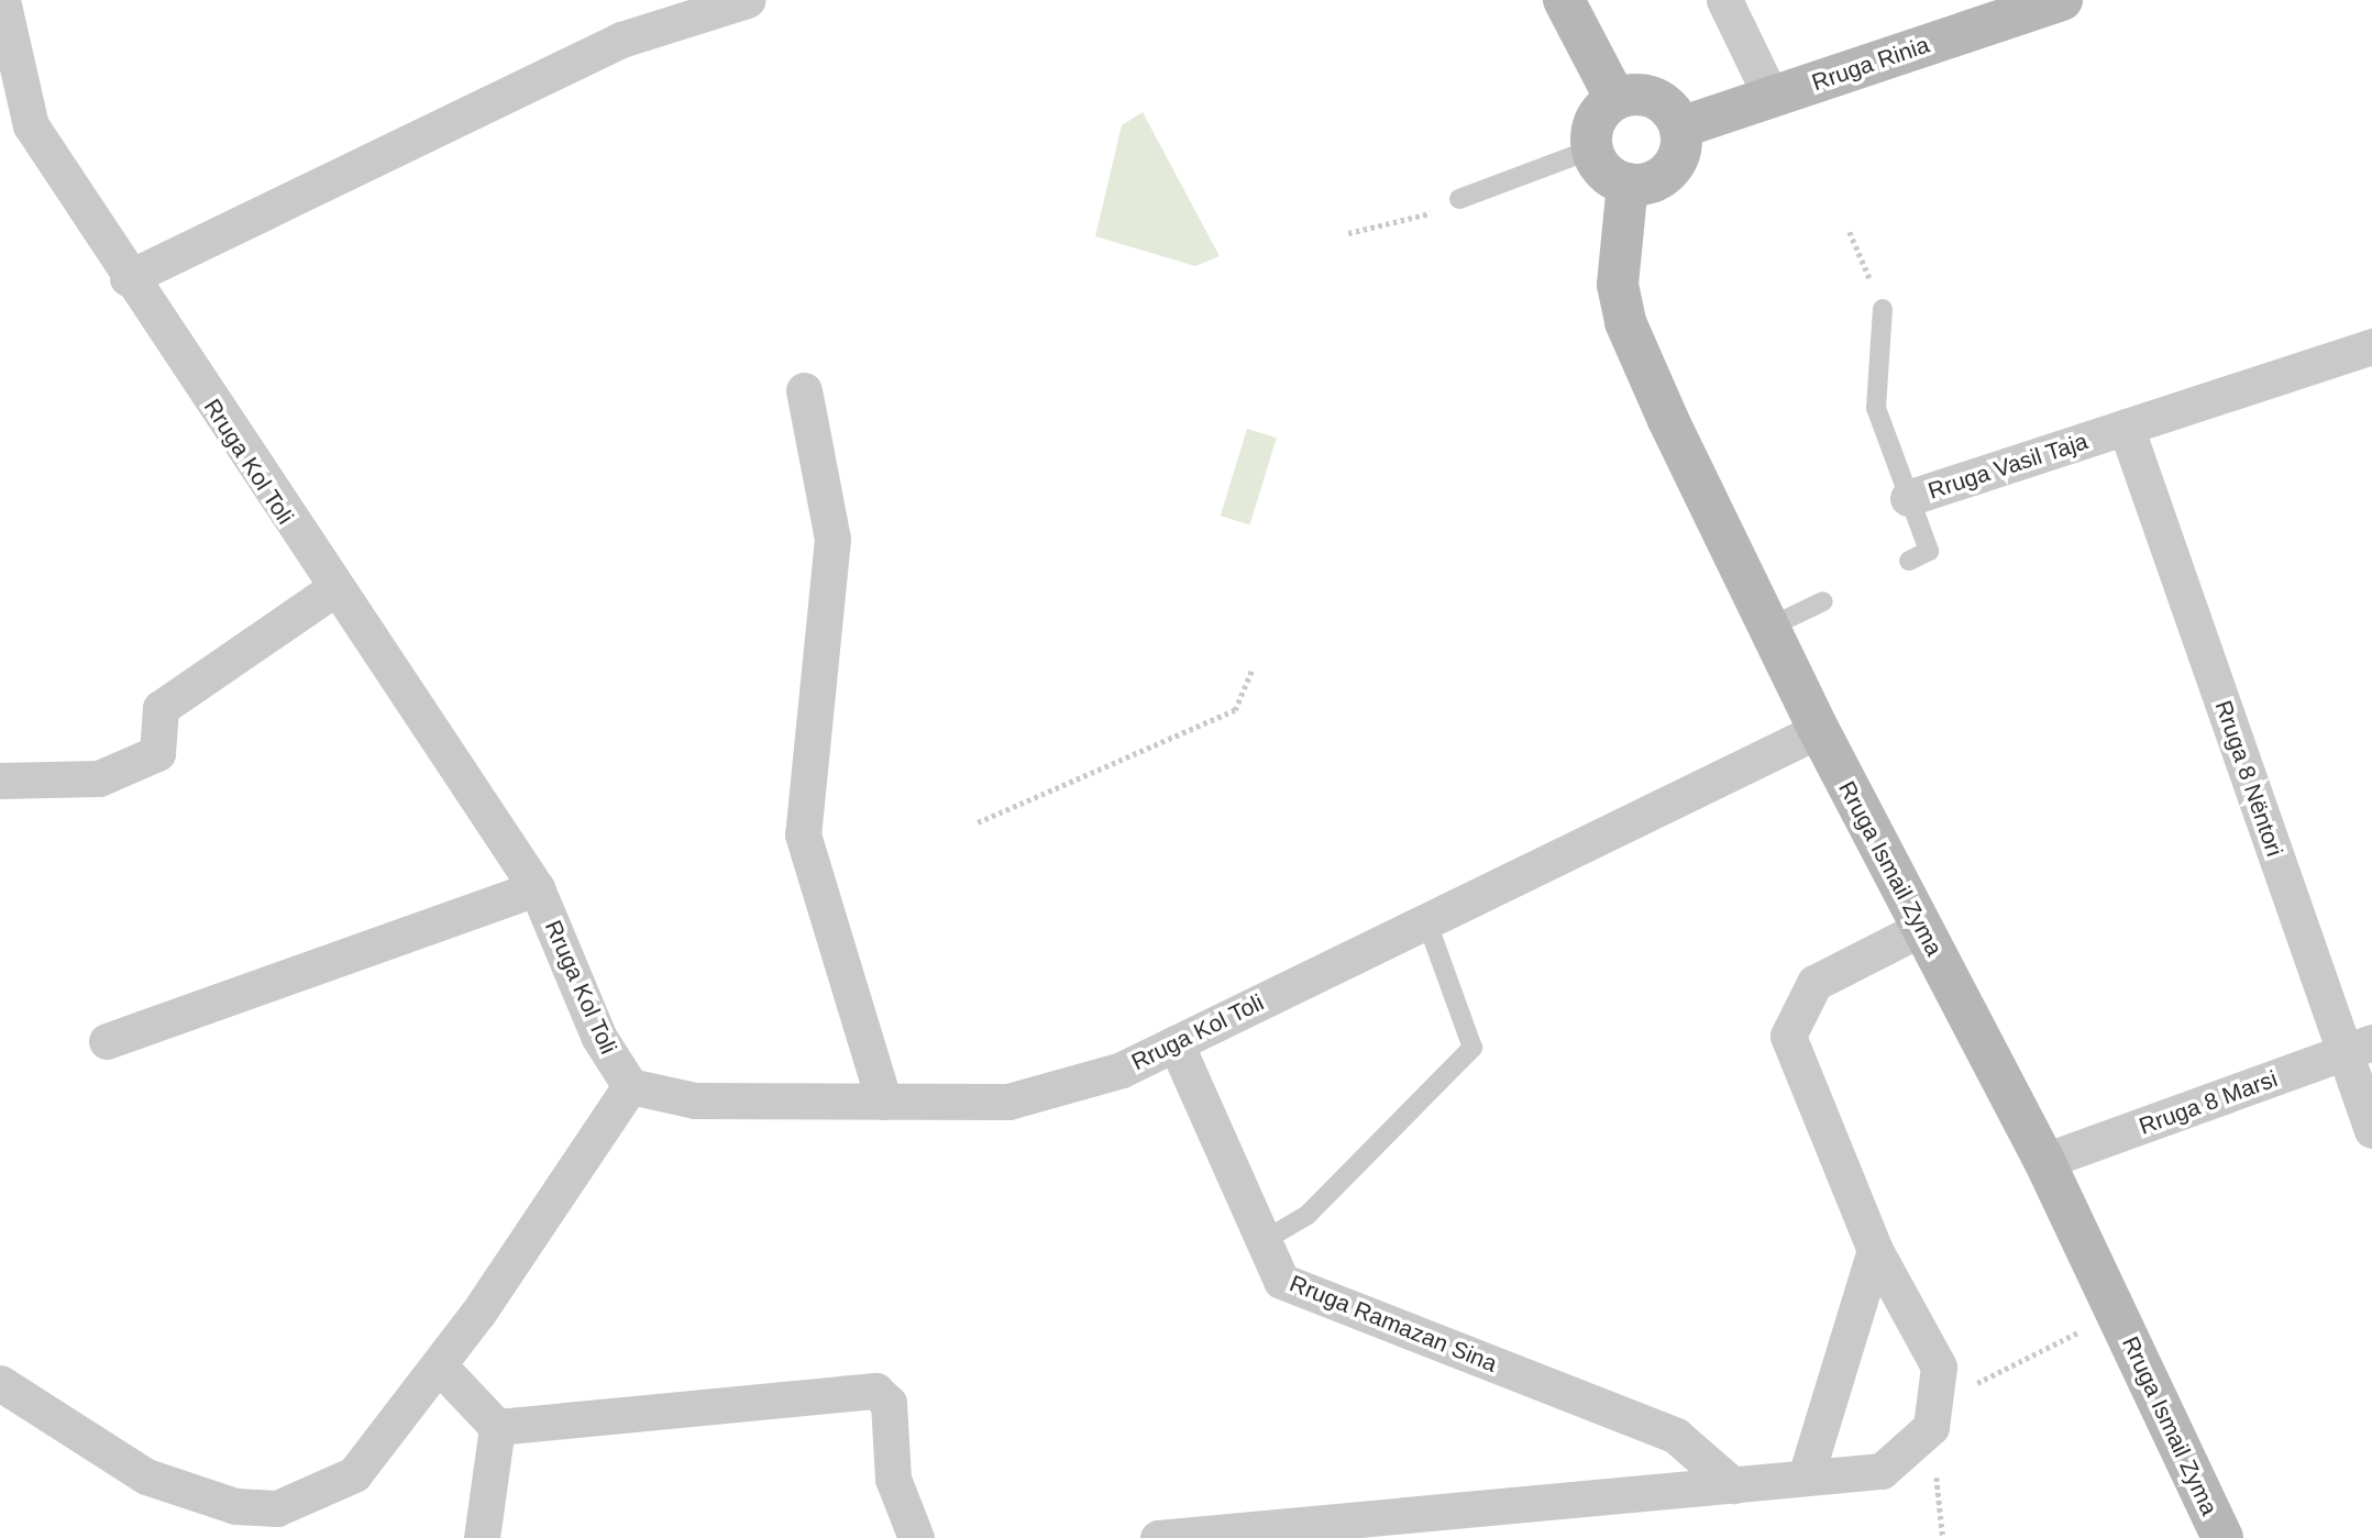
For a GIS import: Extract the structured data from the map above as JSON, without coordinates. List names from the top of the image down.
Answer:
{
  "streets": {
    "main road": ["Rruga Rinia", "Rruga Ismail Zyma"],
    "street": [
      "Rruga Kol Toli",
      "Rruga Vasil Taja",
      "Rruga 8 Nëntori",
      "Rruga 8 Marsi",
      "Rruga Ramazan Sina"
    ]
  },
  "crossings": [
    ["Rruga Rinia", "Rruga Ismail Zyma"],
    ["Rruga Kol Toli", "Rruga Ismail Zyma"],
    ["Rruga Kol Toli", "Rruga Ramazan Sina"],
    ["Rruga Vasil Taja", "Rruga 8 Nëntori"],
    ["Rruga 8 Nëntori", "Rruga 8 Marsi"],
    ["Rruga Ismail Zyma", "Rruga 8 Marsi"]
  ]
}
